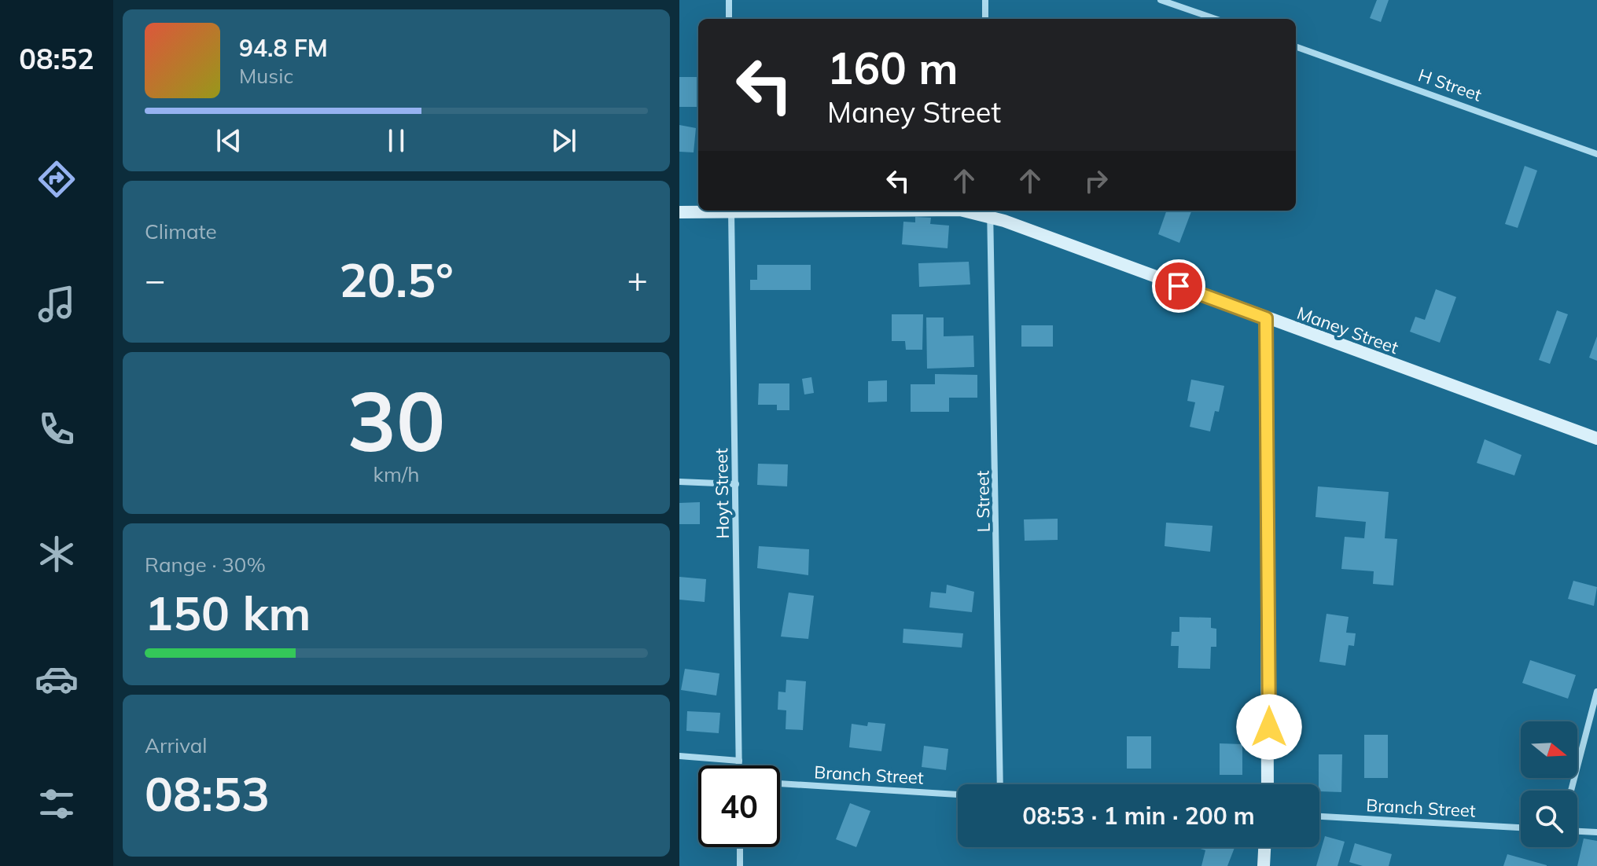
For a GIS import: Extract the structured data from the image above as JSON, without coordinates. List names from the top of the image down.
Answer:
{
  "streets": {
    "street": [
      "H Street",
      "Maney Street",
      "Hoyt Street",
      "L Street",
      "Branch Street"
    ]
  },
  "crossings": [
    ["Maney Street", "L Street"]
  ],
  "north": "right",
  "page": {
    "tabs": "08:52",
    "turn": ["160 m", "Maney Street"],
    "song": ["94.8 FM", "Music"],
    "tile": [
      "Climate",
      ["30", "km/h"],
      ["Range · 30%", "150 km"],
      ["Arrival", "08:53"]
    ],
    "heat": ["−", "20.5°", "+"],
    "limit": "40",
    "trip": "08:53 · 1 min · 200 m"
  }
}
